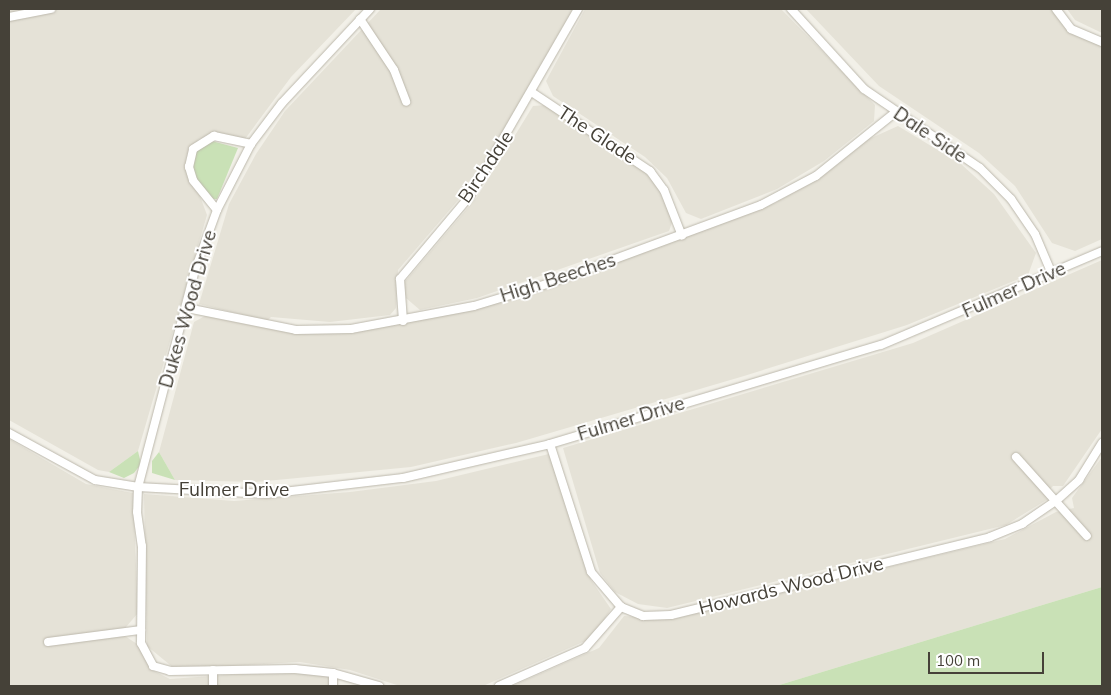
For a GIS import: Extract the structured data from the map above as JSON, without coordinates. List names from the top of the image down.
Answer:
{
  "streets": {
    "street": [
      "The Glade",
      "Dale Side",
      "Birchdale",
      "High Beeches",
      "Fulmer Drive",
      "Dukes Wood Drive",
      "Howards Wood Drive"
    ]
  },
  "crossings": [
    ["The Glade", "Birchdale"],
    ["The Glade", "High Beeches"],
    ["Dale Side", "High Beeches"],
    ["Dale Side", "Fulmer Drive"],
    ["Birchdale", "High Beeches"],
    ["High Beeches", "Dukes Wood Drive"],
    ["Fulmer Drive", "Dukes Wood Drive"],
    ["Fulmer Drive", "Howards Wood Drive"]
  ],
  "scale_bar": "100 m"
}
